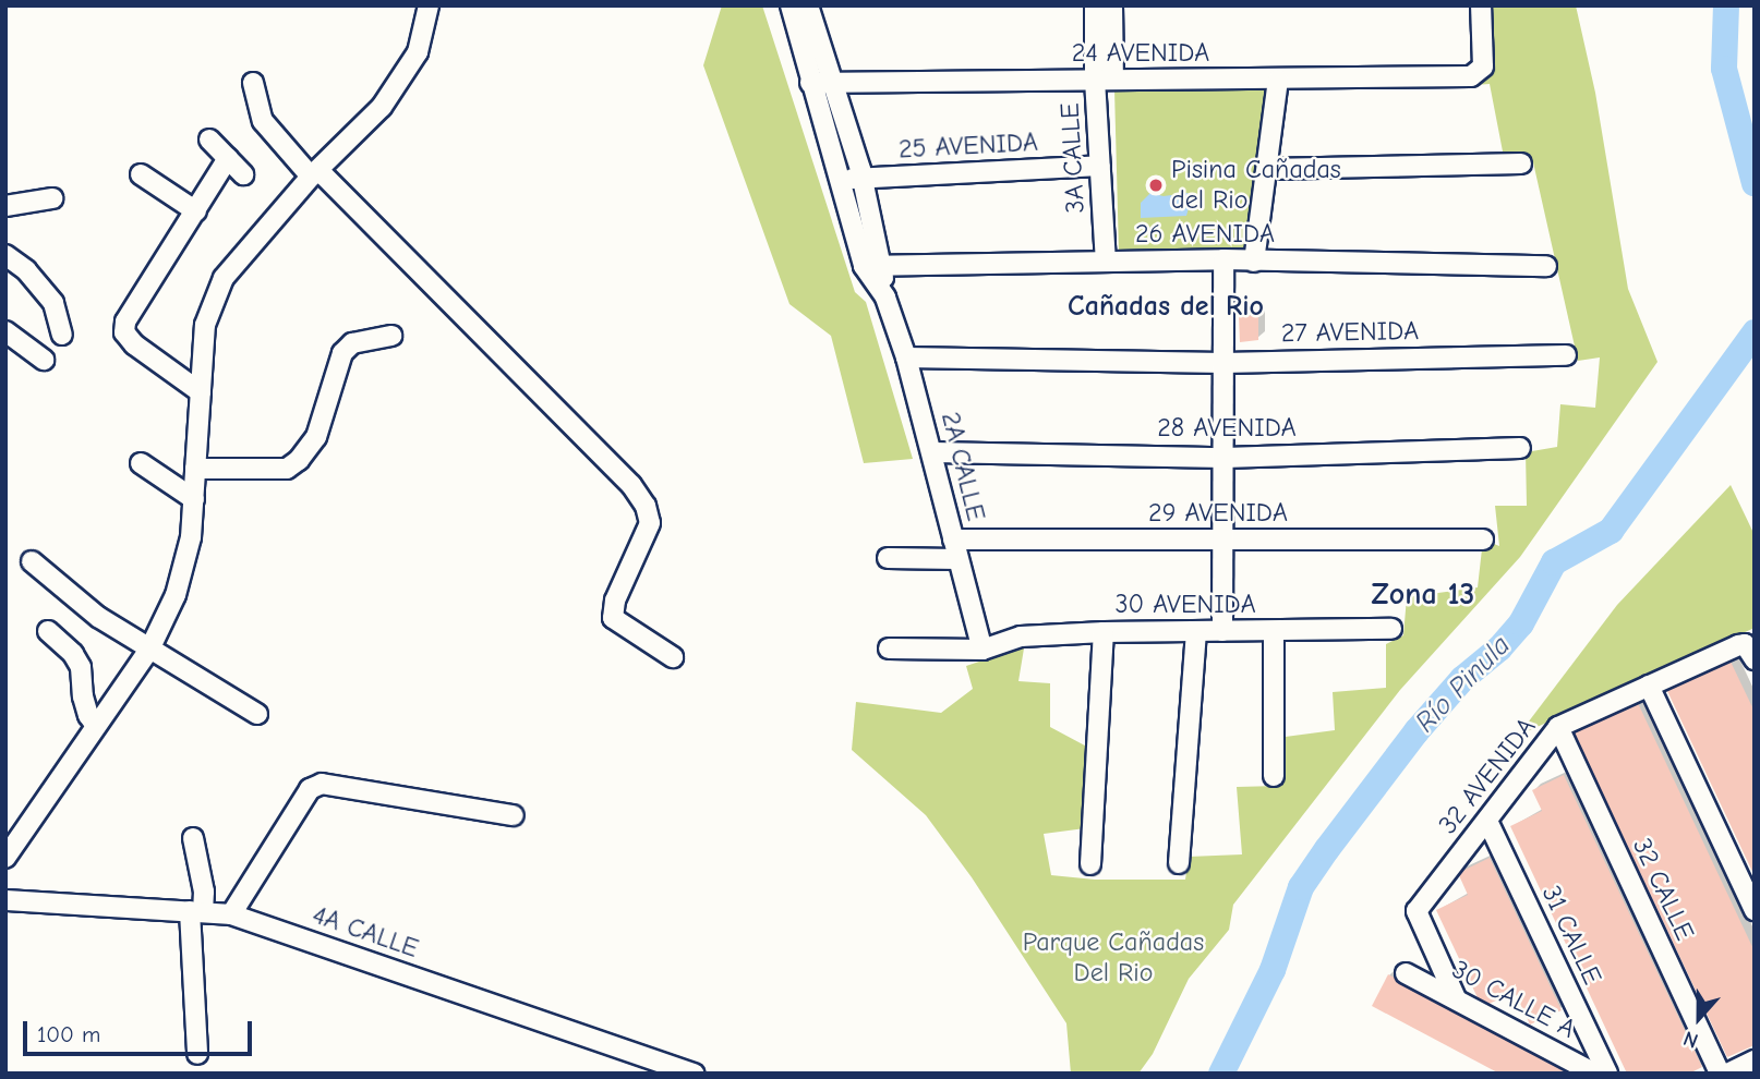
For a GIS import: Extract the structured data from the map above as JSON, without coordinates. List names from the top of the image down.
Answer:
{
  "streets": {
    "street": [
      "24 AVENIDA",
      "25 AVENIDA",
      "3A CALLE",
      "26 AVENIDA",
      "27 AVENIDA",
      "28 AVENIDA",
      "2A CALLE",
      "29 AVENIDA",
      "30 AVENIDA",
      "32 AVENIDA",
      "32 CALLE",
      "4A CALLE",
      "31 CALLE",
      "30 CALLE A"
    ]
  },
  "crossings": [
    ["24 AVENIDA", "3A CALLE"],
    ["24 AVENIDA", "2A CALLE"],
    ["25 AVENIDA", "3A CALLE"],
    ["25 AVENIDA", "2A CALLE"],
    ["3A CALLE", "26 AVENIDA"],
    ["26 AVENIDA", "2A CALLE"],
    ["27 AVENIDA", "2A CALLE"],
    ["28 AVENIDA", "2A CALLE"],
    ["2A CALLE", "29 AVENIDA"],
    ["2A CALLE", "30 AVENIDA"],
    ["32 AVENIDA", "32 CALLE"],
    ["32 AVENIDA", "31 CALLE"],
    ["32 AVENIDA", "30 CALLE A"]
  ],
  "districts": ["Cañadas del Rio", "Zona 13"],
  "water": ["Río Pinula"],
  "parks": ["Parque Cañadas Del Rio"],
  "places": ["Pisina Cañadas del Rio"],
  "scale_bar": "100 m",
  "north": "bottom"
}
